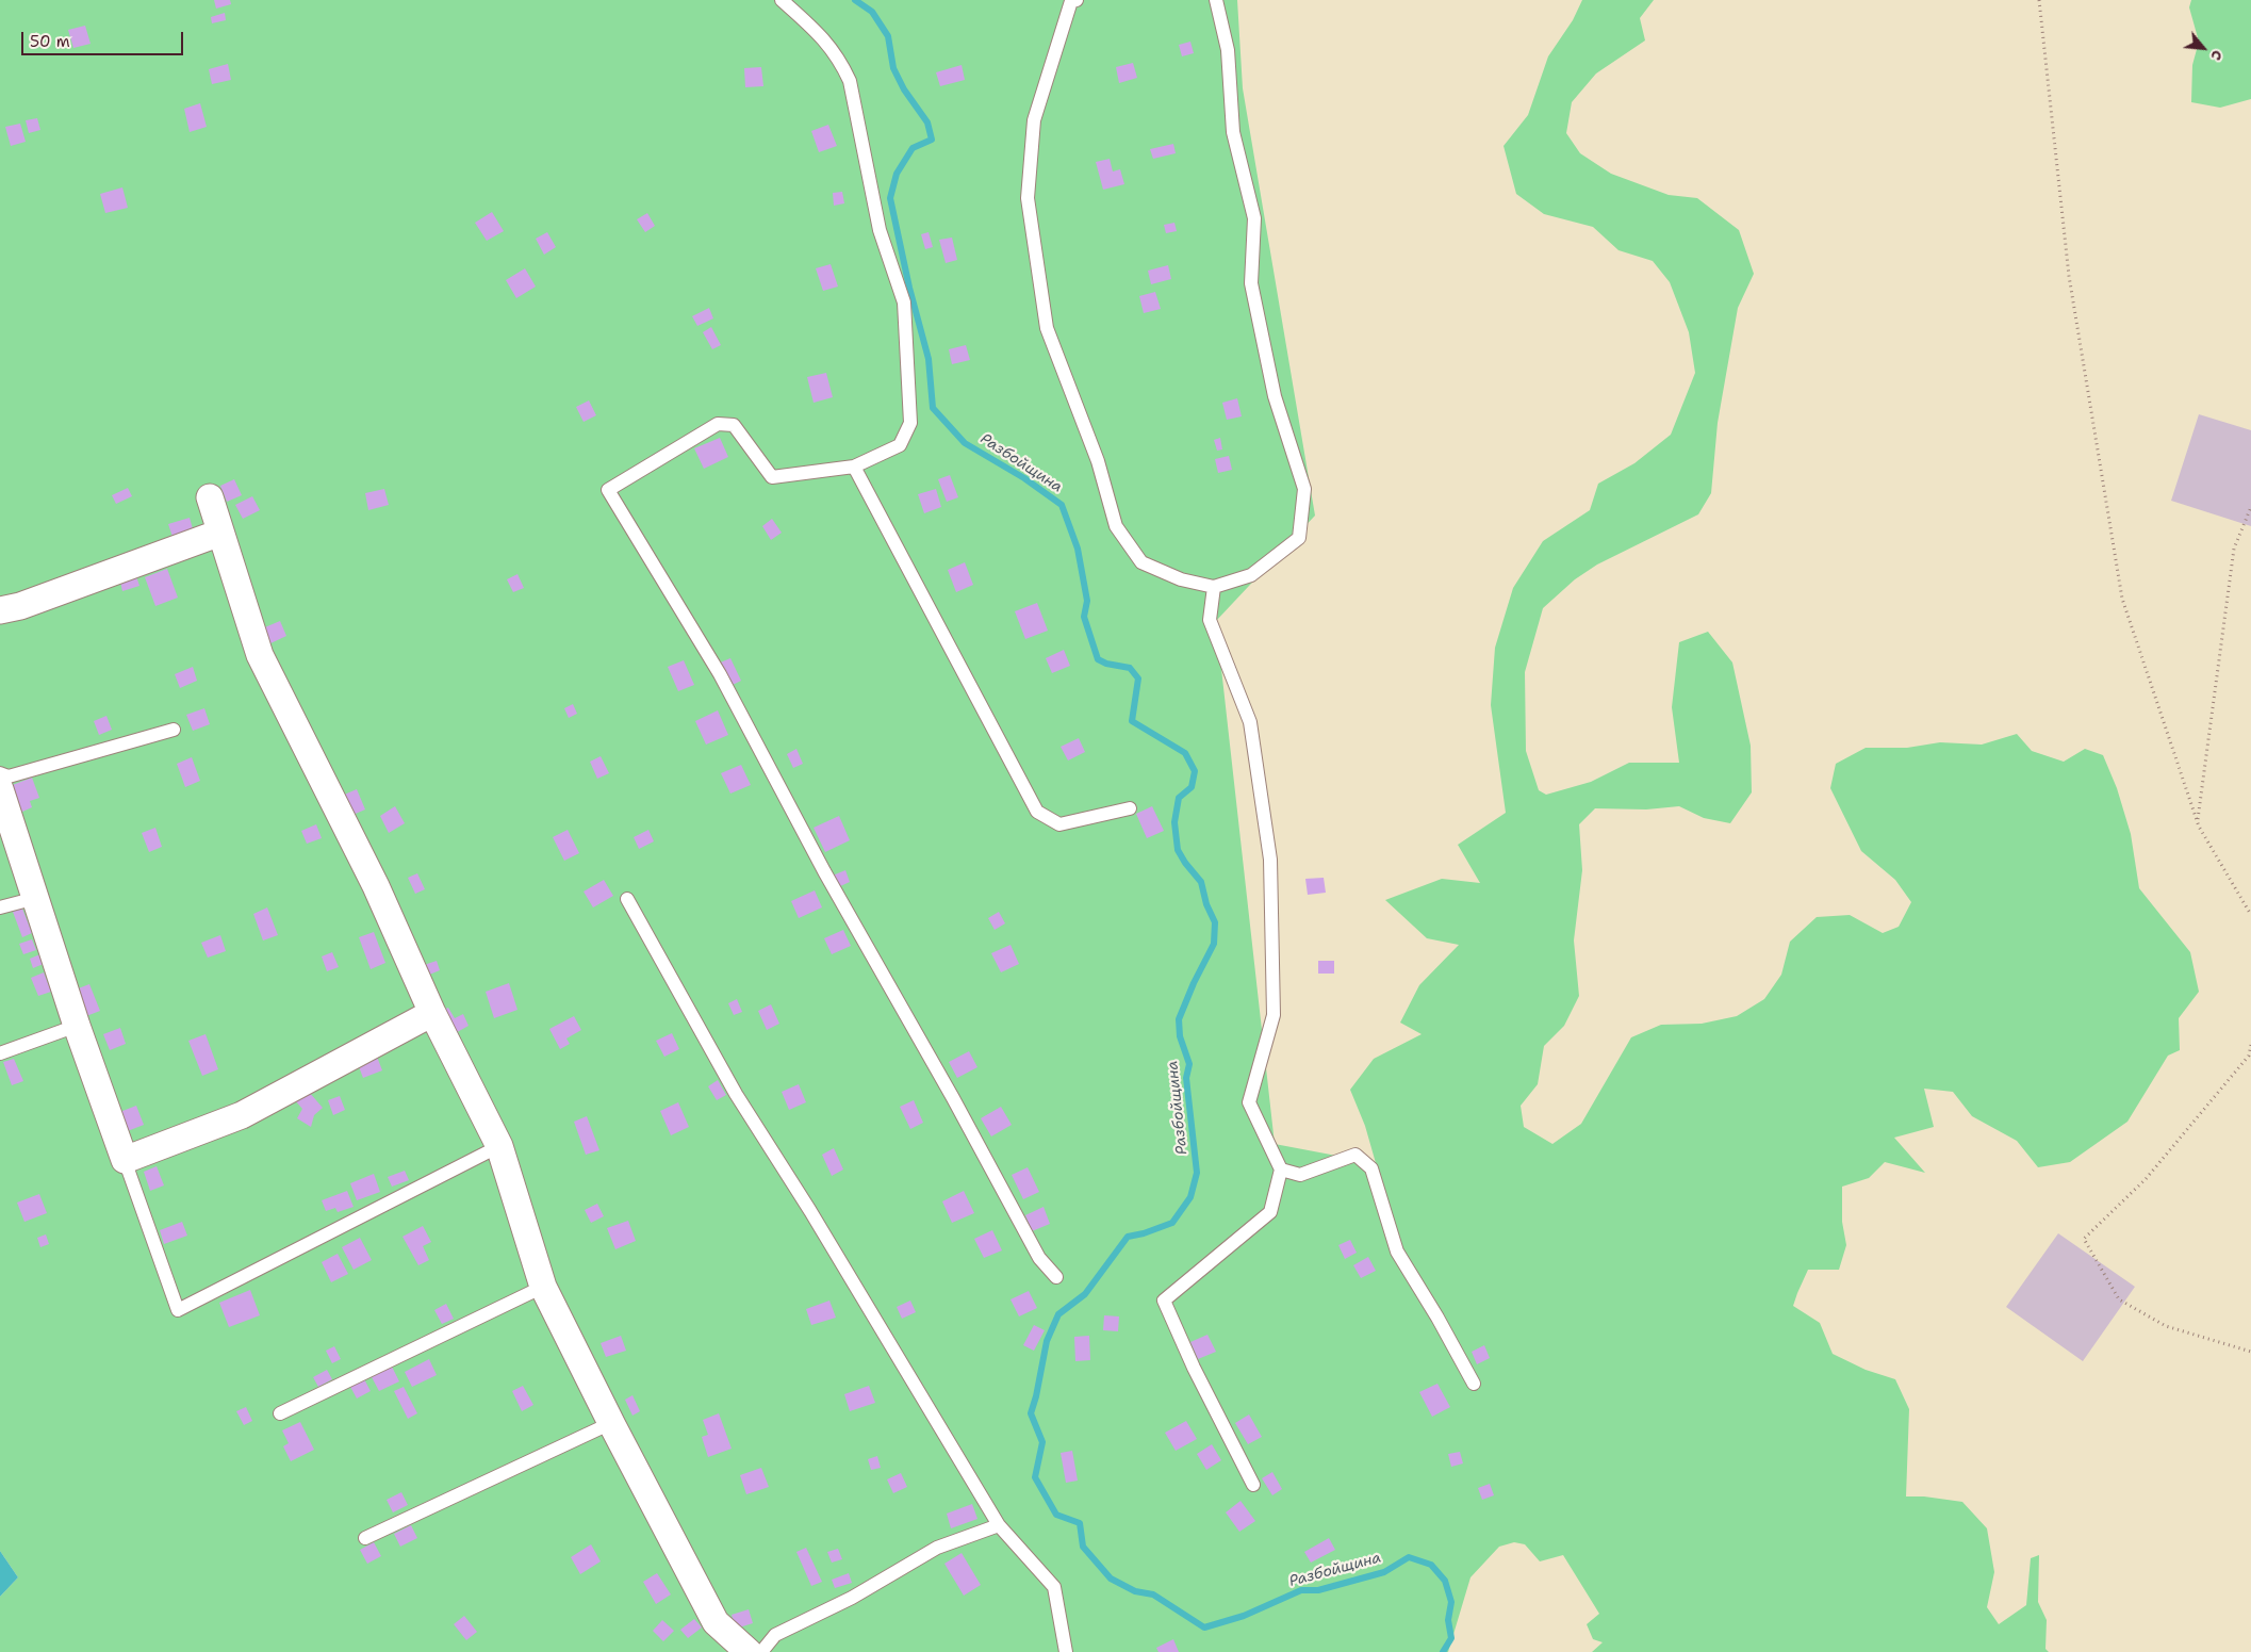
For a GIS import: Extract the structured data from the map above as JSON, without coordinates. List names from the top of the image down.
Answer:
{
  "water": ["Разбойщина"],
  "scale_bar": "50 m",
  "north": "bottom right"
}
